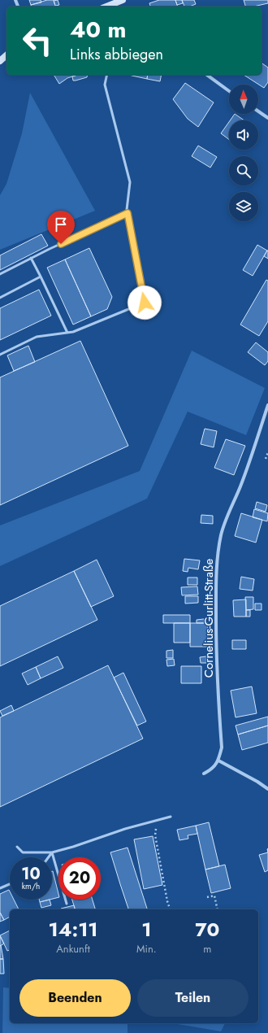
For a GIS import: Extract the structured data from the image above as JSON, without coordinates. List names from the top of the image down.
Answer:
{
  "streets": {
    "street": ["Cornelius-Gurlitt-Straße"]
  },
  "north": "top",
  "page": {
    "turn": ["40 m", "Links abbiegen"],
    "speed": "10 km/h",
    "limit": "20",
    "eta": [
      "14:11",
      "Ankunft",
      "1",
      "Min.",
      "70",
      "m"
    ],
    "buttons": ["Beenden", "Teilen"]
  }
}
